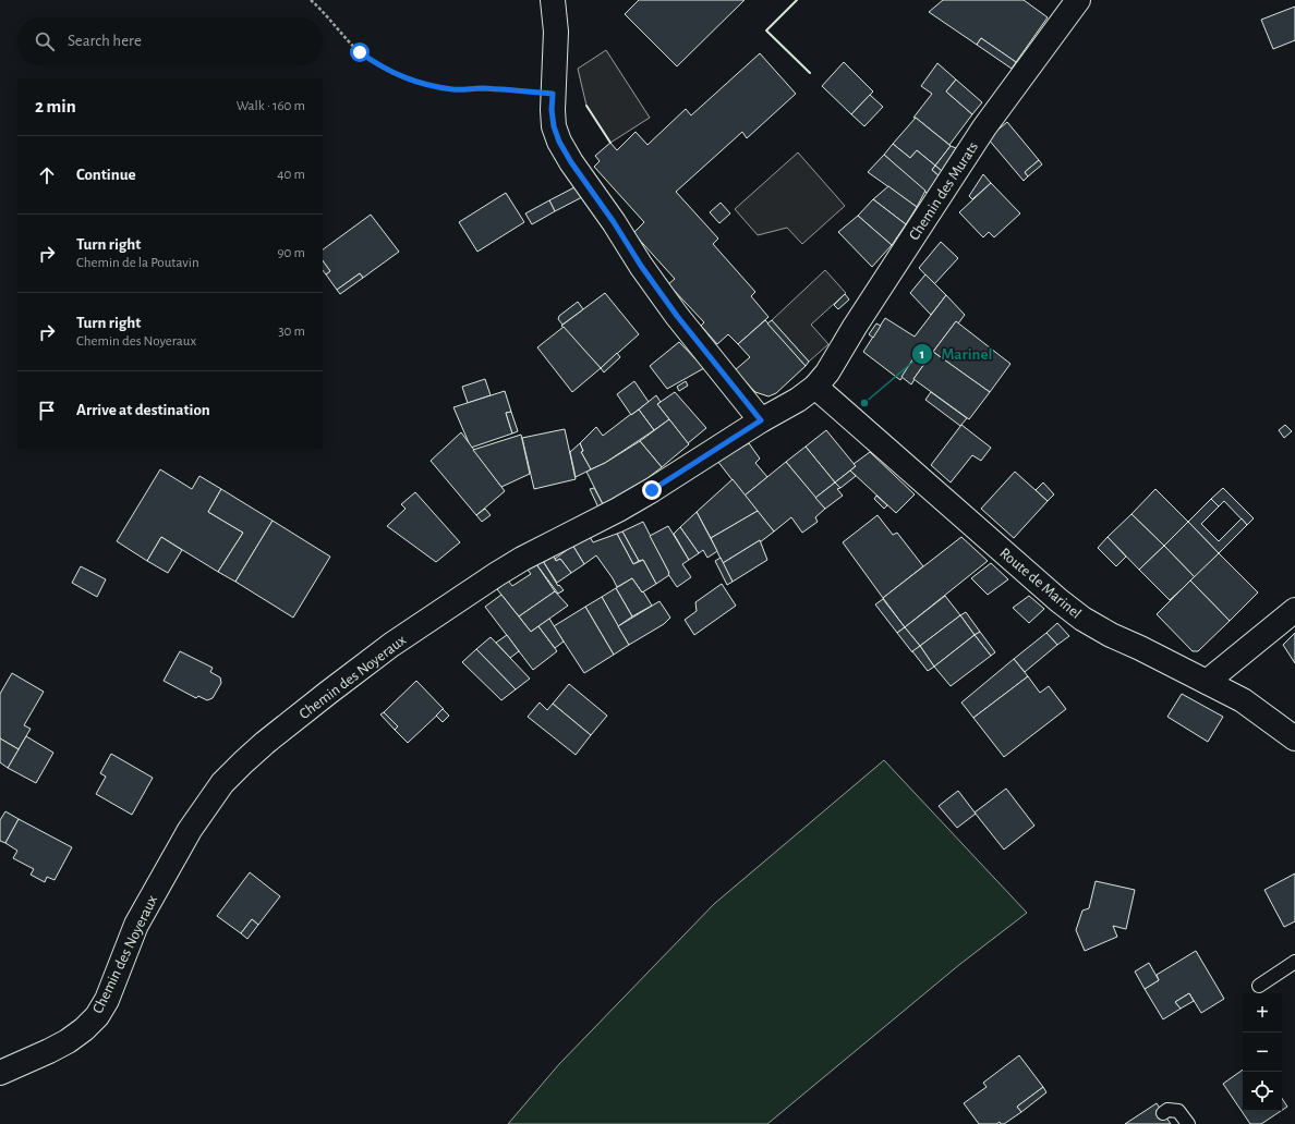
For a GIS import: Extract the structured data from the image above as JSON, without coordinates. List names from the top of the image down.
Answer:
{
  "streets": {
    "street": ["Chemin des Murats", "Route de Marinel", "Chemin des Noyeraux"]
  },
  "crossings": [
    ["Chemin des Murats", "Route de Marinel"],
    ["Chemin des Murats", "Chemin des Noyeraux"],
    ["Route de Marinel", "Chemin des Noyeraux"]
  ],
  "places": ["Marinel"],
  "page": {
    "search": "Search here",
    "heading": ["2 min", "Walk · 160 m"],
    "list": [
      ["Continue", "40 m"],
      ["Turn right", "Chemin de la Poutavin", "90 m"],
      ["Turn right", "Chemin des Noyeraux", "30 m"],
      "Arrive at destination"
    ],
    "map_buttons": ["+", "−"]
  }
}
